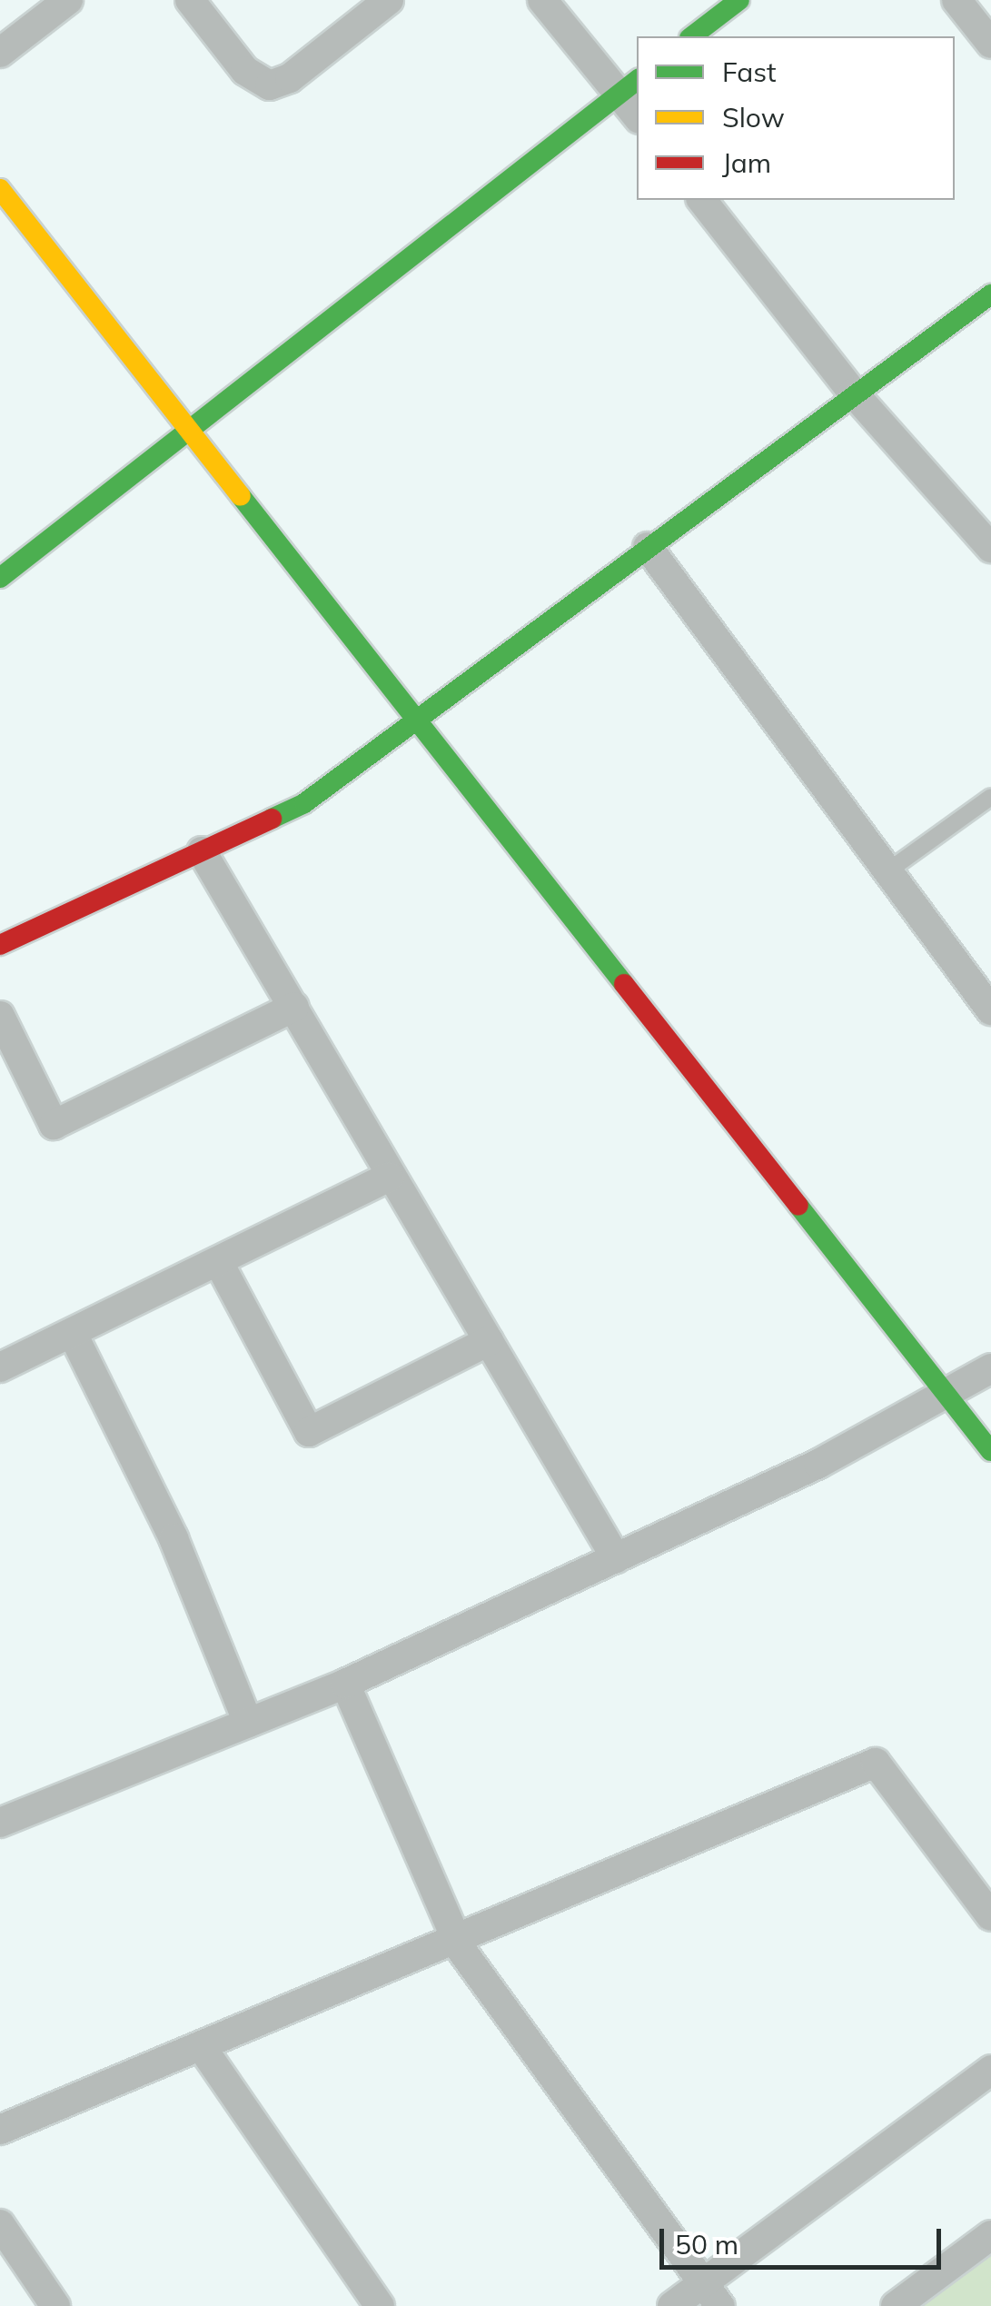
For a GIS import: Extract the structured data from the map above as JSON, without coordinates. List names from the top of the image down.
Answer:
{
  "legend": ["Fast", "Slow", "Jam"],
  "scale_bar": "50 m"
}
